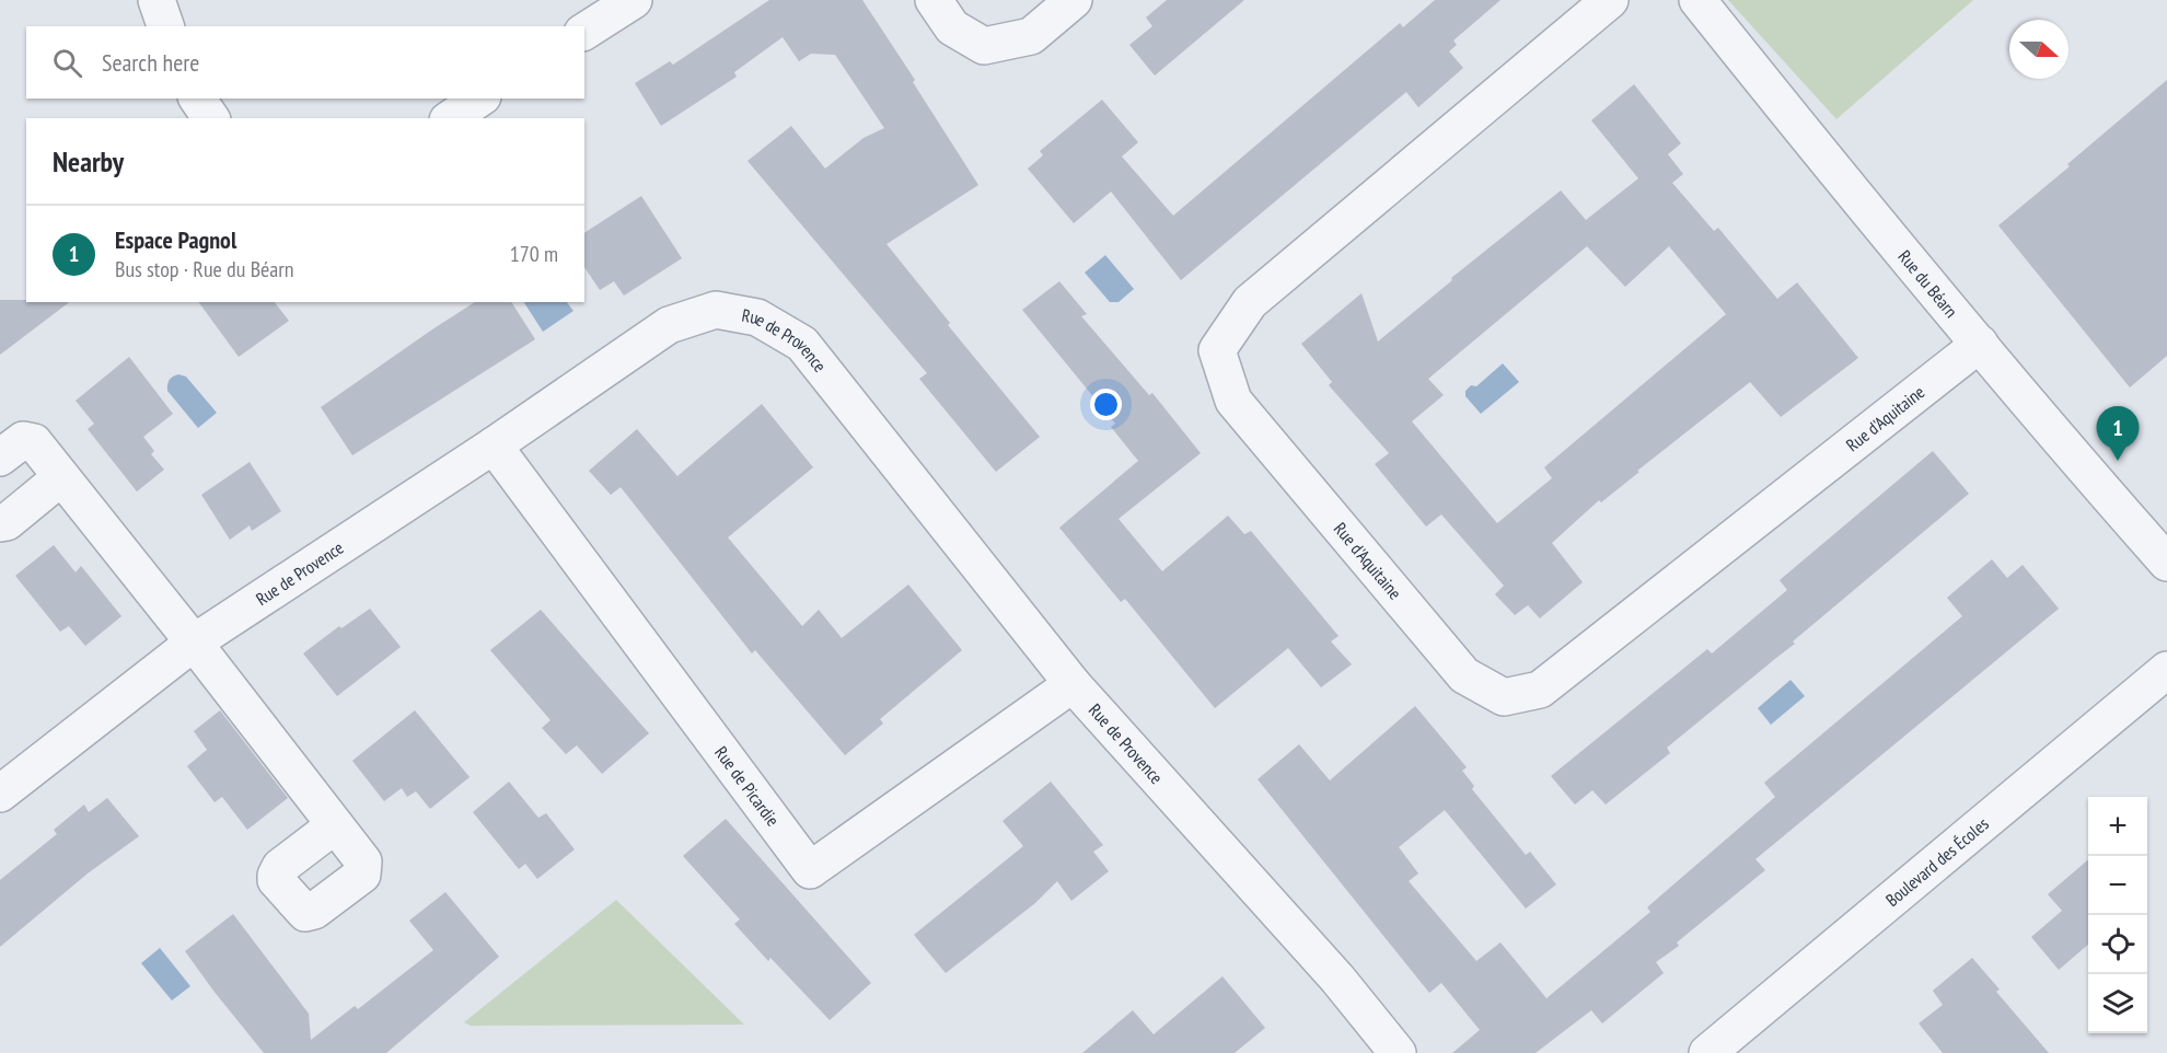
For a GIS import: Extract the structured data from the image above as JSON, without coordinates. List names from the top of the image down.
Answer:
{
  "streets": {
    "street": [
      "Rue du Béarn",
      "Rue de Provence",
      "Rue d'Aquitaine",
      "Rue de Picardie",
      "Boulevard des Écoles"
    ]
  },
  "crossings": [
    ["Rue du Béarn", "Rue d'Aquitaine"],
    ["Rue de Provence", "Rue de Picardie"]
  ],
  "north": "right",
  "page": {
    "search": "Search here",
    "heading": "Nearby",
    "list": [
      {
        "mark": "1",
        "name": "Espace Pagnol",
        "note": "Bus stop · Rue du Béarn",
        "value": "170 m"
      }
    ],
    "pins": "1",
    "map_buttons": ["+", "−"]
  }
}
